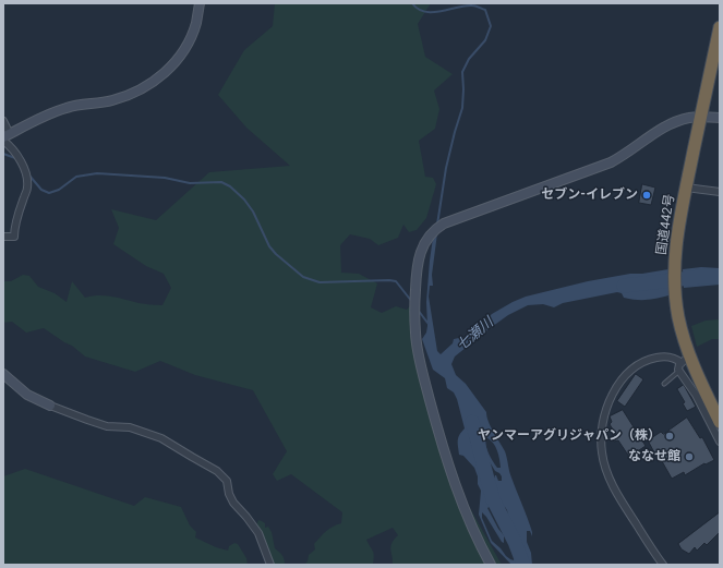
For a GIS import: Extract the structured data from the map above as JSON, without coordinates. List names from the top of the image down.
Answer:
{
  "streets": {
    "highway": ["国道442号"]
  },
  "water": ["七瀬川"],
  "places": ["セブン-イレブン", "ヤンマーアグリジャパン（株）", "ななせ館"]
}
